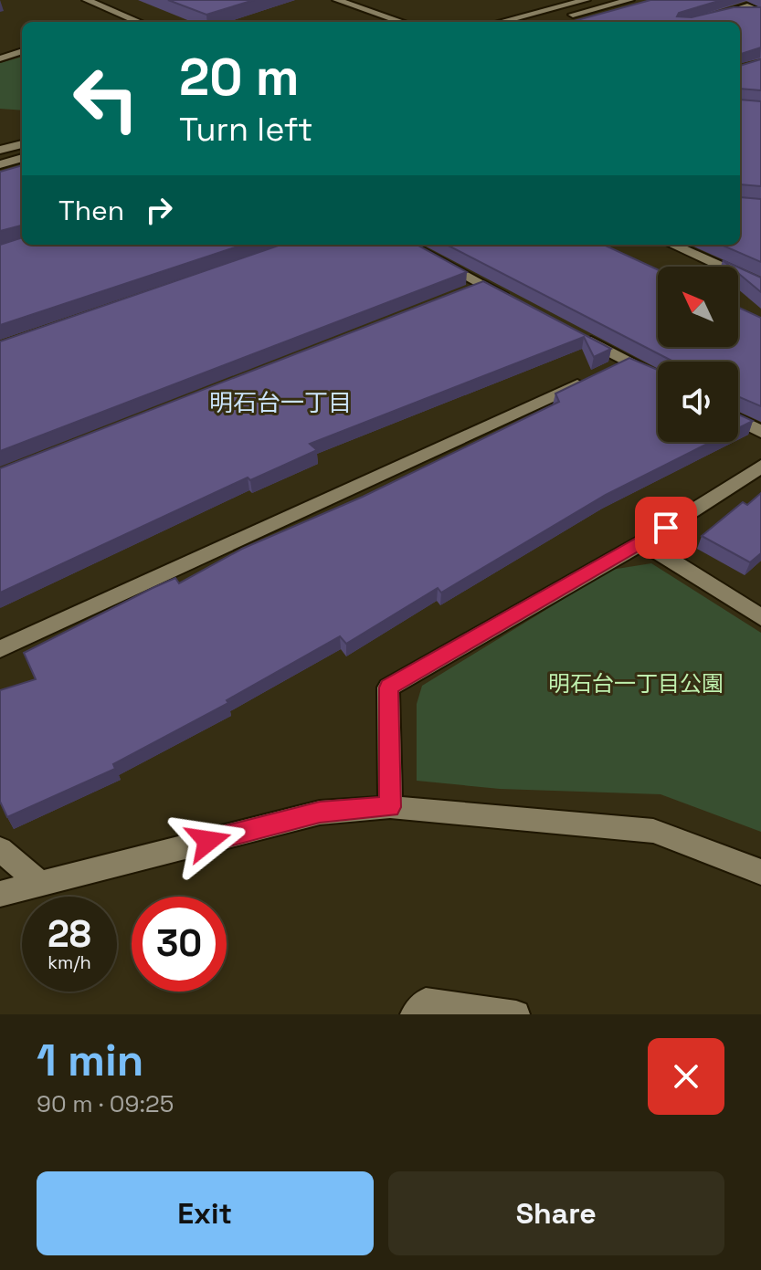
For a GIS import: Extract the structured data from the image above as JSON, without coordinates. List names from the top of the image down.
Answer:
{
  "districts": ["明石台一丁目"],
  "parks": ["明石台一丁目公園"],
  "north": "top left",
  "page": {
    "turn": ["20 m", "Turn left"],
    "then": "Then",
    "speed": "28 km/h",
    "limit": "30",
    "heading": ["1 min", "90 m · 09:25"],
    "buttons": ["Exit", "Share"]
  }
}
